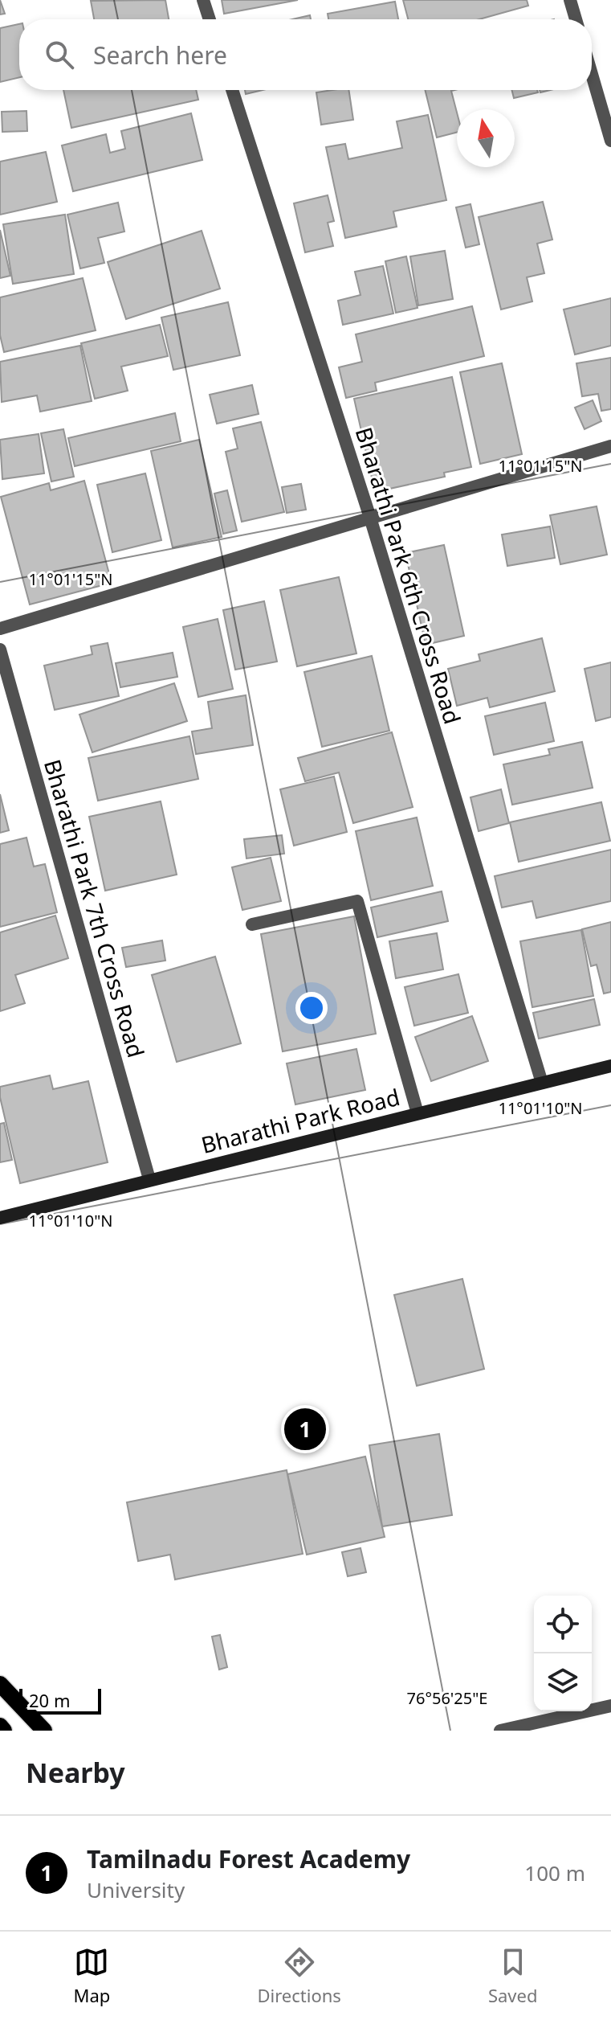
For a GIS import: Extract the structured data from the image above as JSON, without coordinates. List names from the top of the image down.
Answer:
{
  "streets": {
    "main road": ["Bharathi Park Road"],
    "street": ["Bharathi Park 6th Cross Road", "Bharathi Park 7th Cross Road"]
  },
  "crossings": [
    ["Bharathi Park 6th Cross Road", "Bharathi Park Road"],
    ["Bharathi Park 7th Cross Road", "Bharathi Park Road"]
  ],
  "scale_bar": "20 m",
  "north": "top",
  "page": {
    "search": "Search here",
    "pins": "1",
    "scale": "20 m",
    "heading": "Nearby",
    "list": [
      {
        "mark": "1",
        "name": "Tamilnadu Forest Academy",
        "note": "University",
        "value": "100 m"
      }
    ],
    "nav": ["Map", "Directions", "Saved"]
  },
  "coordinates": ["11°01'15\"N", "11°01'10\"N", "76°56'25\"E"]
}
